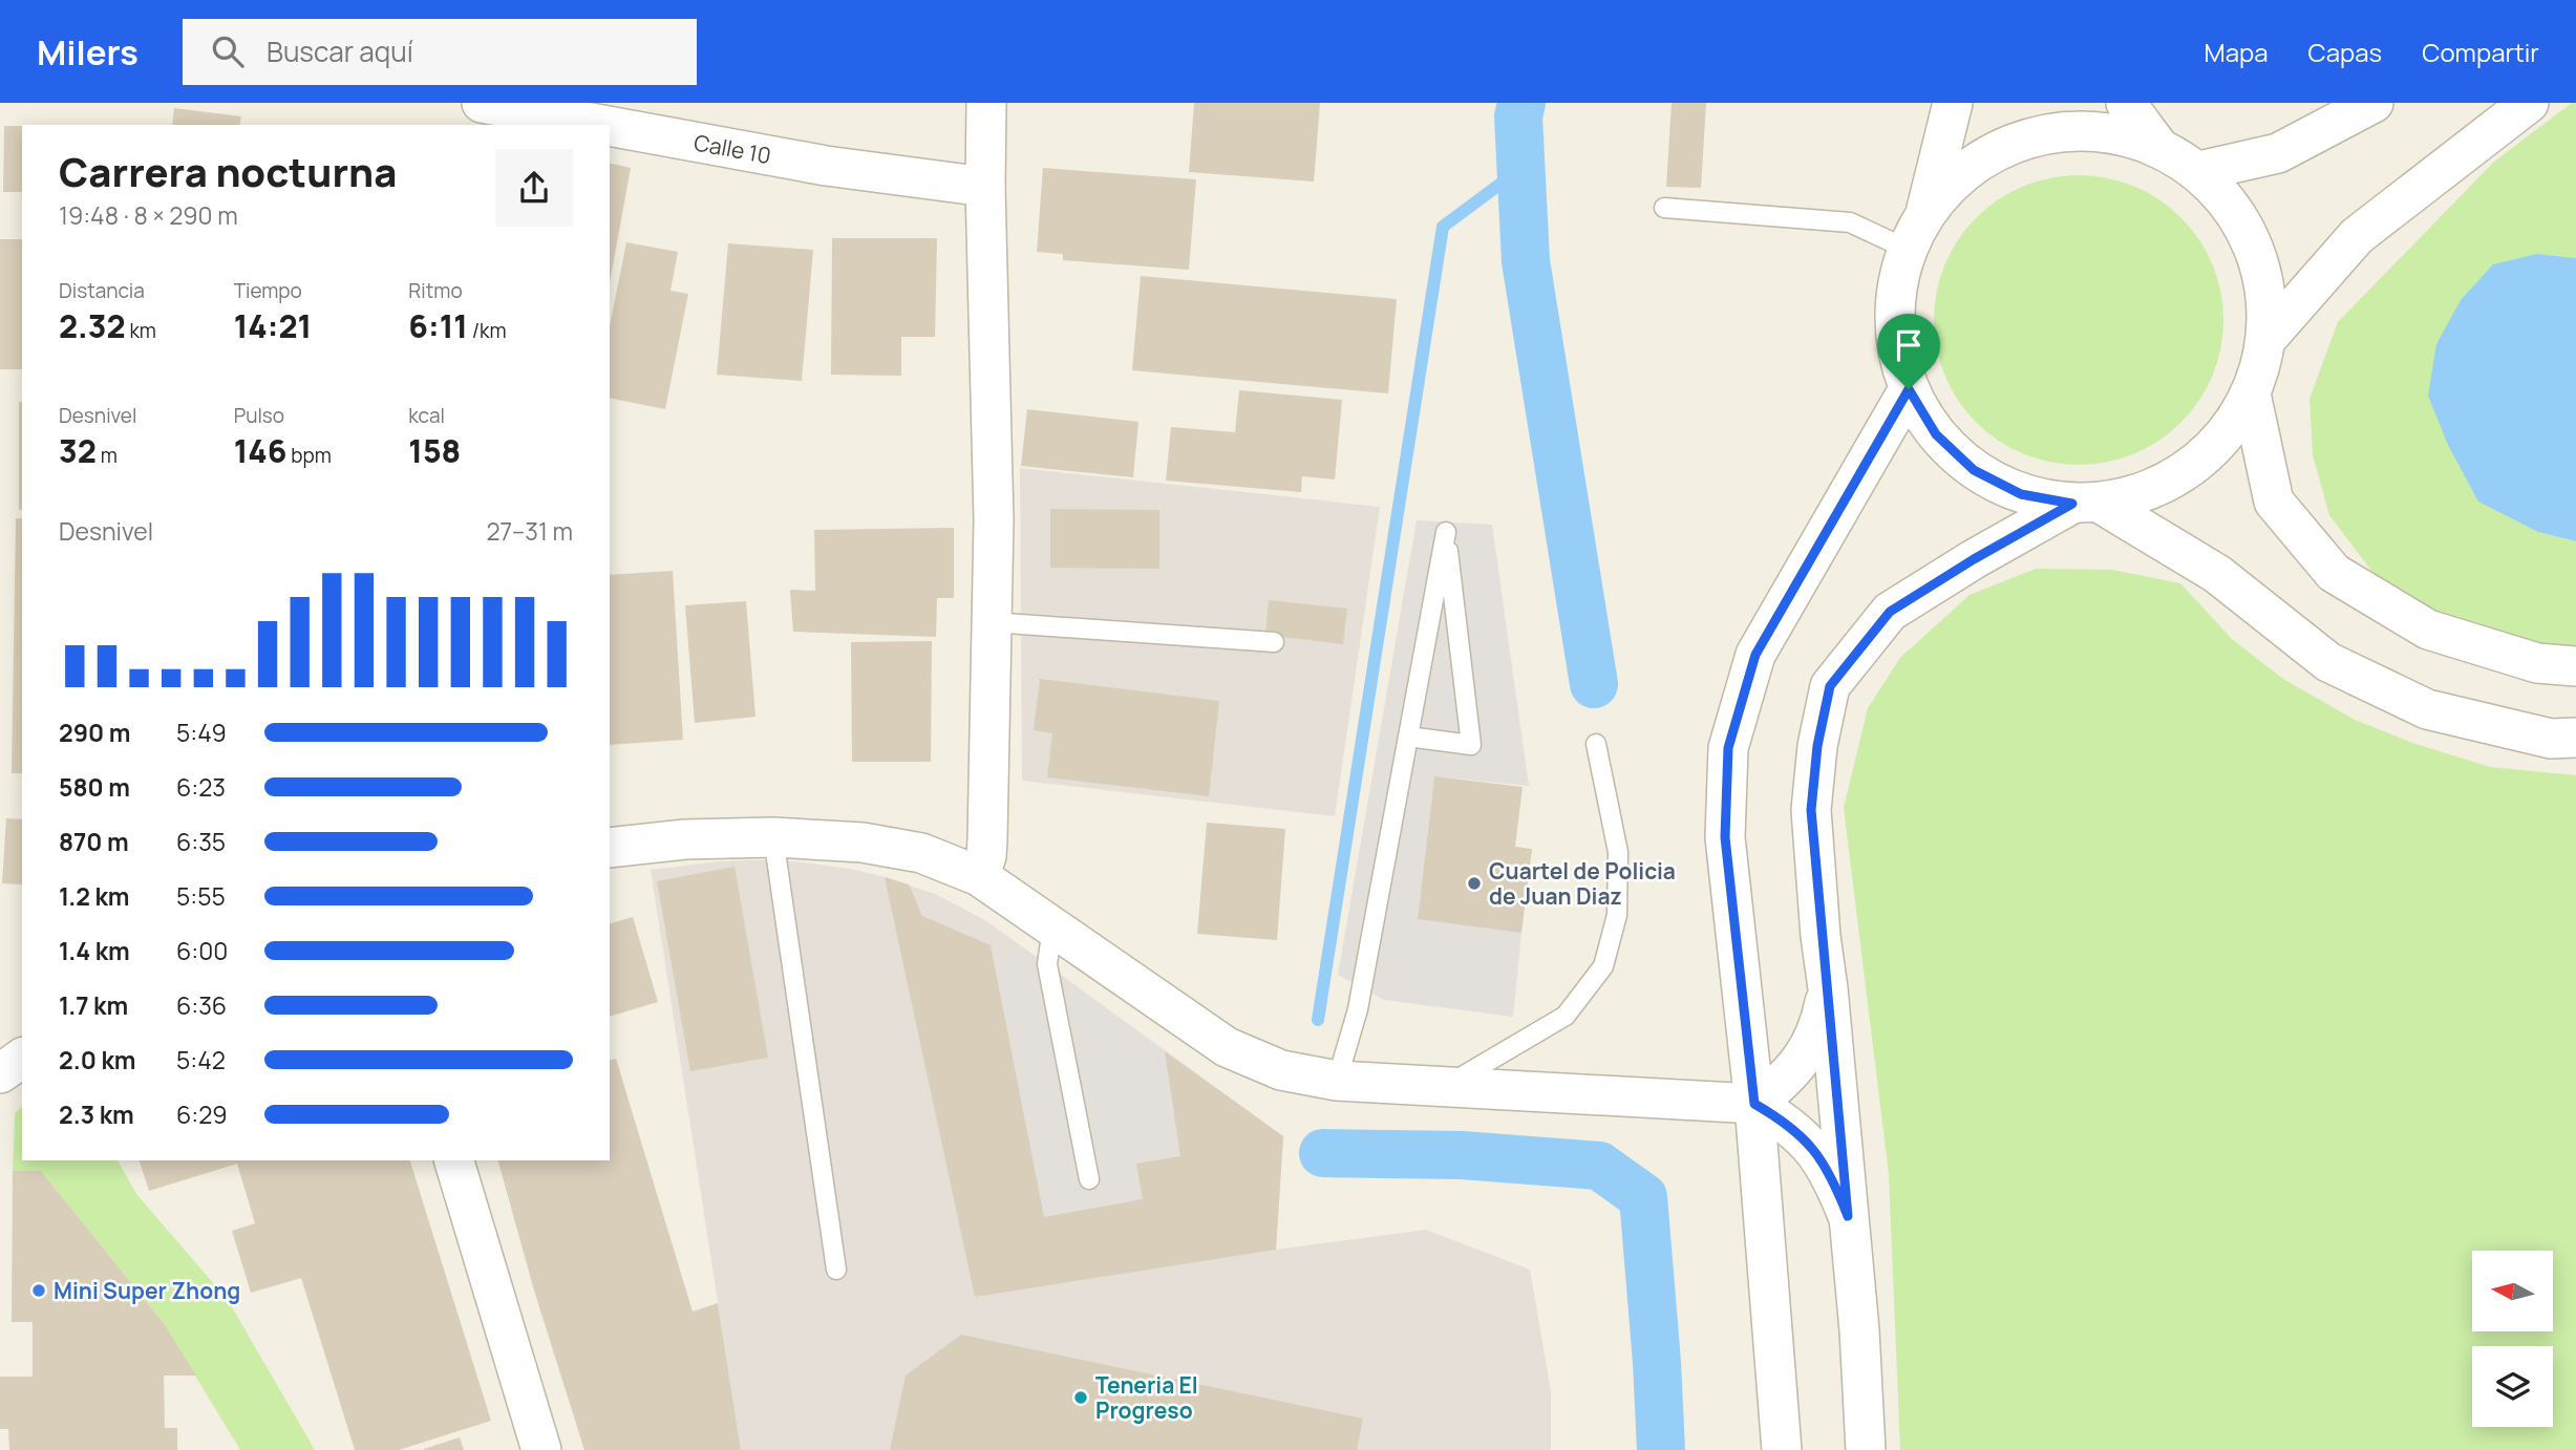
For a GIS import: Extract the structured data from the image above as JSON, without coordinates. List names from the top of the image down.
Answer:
{
  "streets": {
    "street": ["Calle 10"]
  },
  "places": ["Cuartel de Policia de Juan Diaz", "Mini Super Zhong", "Teneria El Progreso"],
  "north": "left",
  "page": {
    "header": "Milers",
    "search": "Buscar aquí",
    "nav": ["Mapa", "Capas", "Compartir"],
    "heading": ["Carrera nocturna", "19:48 · 8 × 290 m"],
    "stats": [
      ["Distancia", "2.32 km"],
      ["Tiempo", "14:21"],
      ["Ritmo", "6:11 /km"],
      ["Desnivel", "32 m"],
      ["Pulso", "146 bpm"],
      ["kcal", "158"]
    ],
    "chart": ["Desnivel", "27–31 m"],
    "list": [
      {
        "name": "290 m",
        "note": "5:49"
      },
      {
        "name": "580 m",
        "note": "6:23"
      },
      {
        "name": "870 m",
        "note": "6:35"
      },
      {
        "name": "1.2 km",
        "note": "5:55"
      },
      {
        "name": "1.4 km",
        "note": "6:00"
      },
      {
        "name": "1.7 km",
        "note": "6:36"
      },
      {
        "name": "2.0 km",
        "note": "5:42"
      },
      {
        "name": "2.3 km",
        "note": "6:29"
      }
    ]
  }
}
